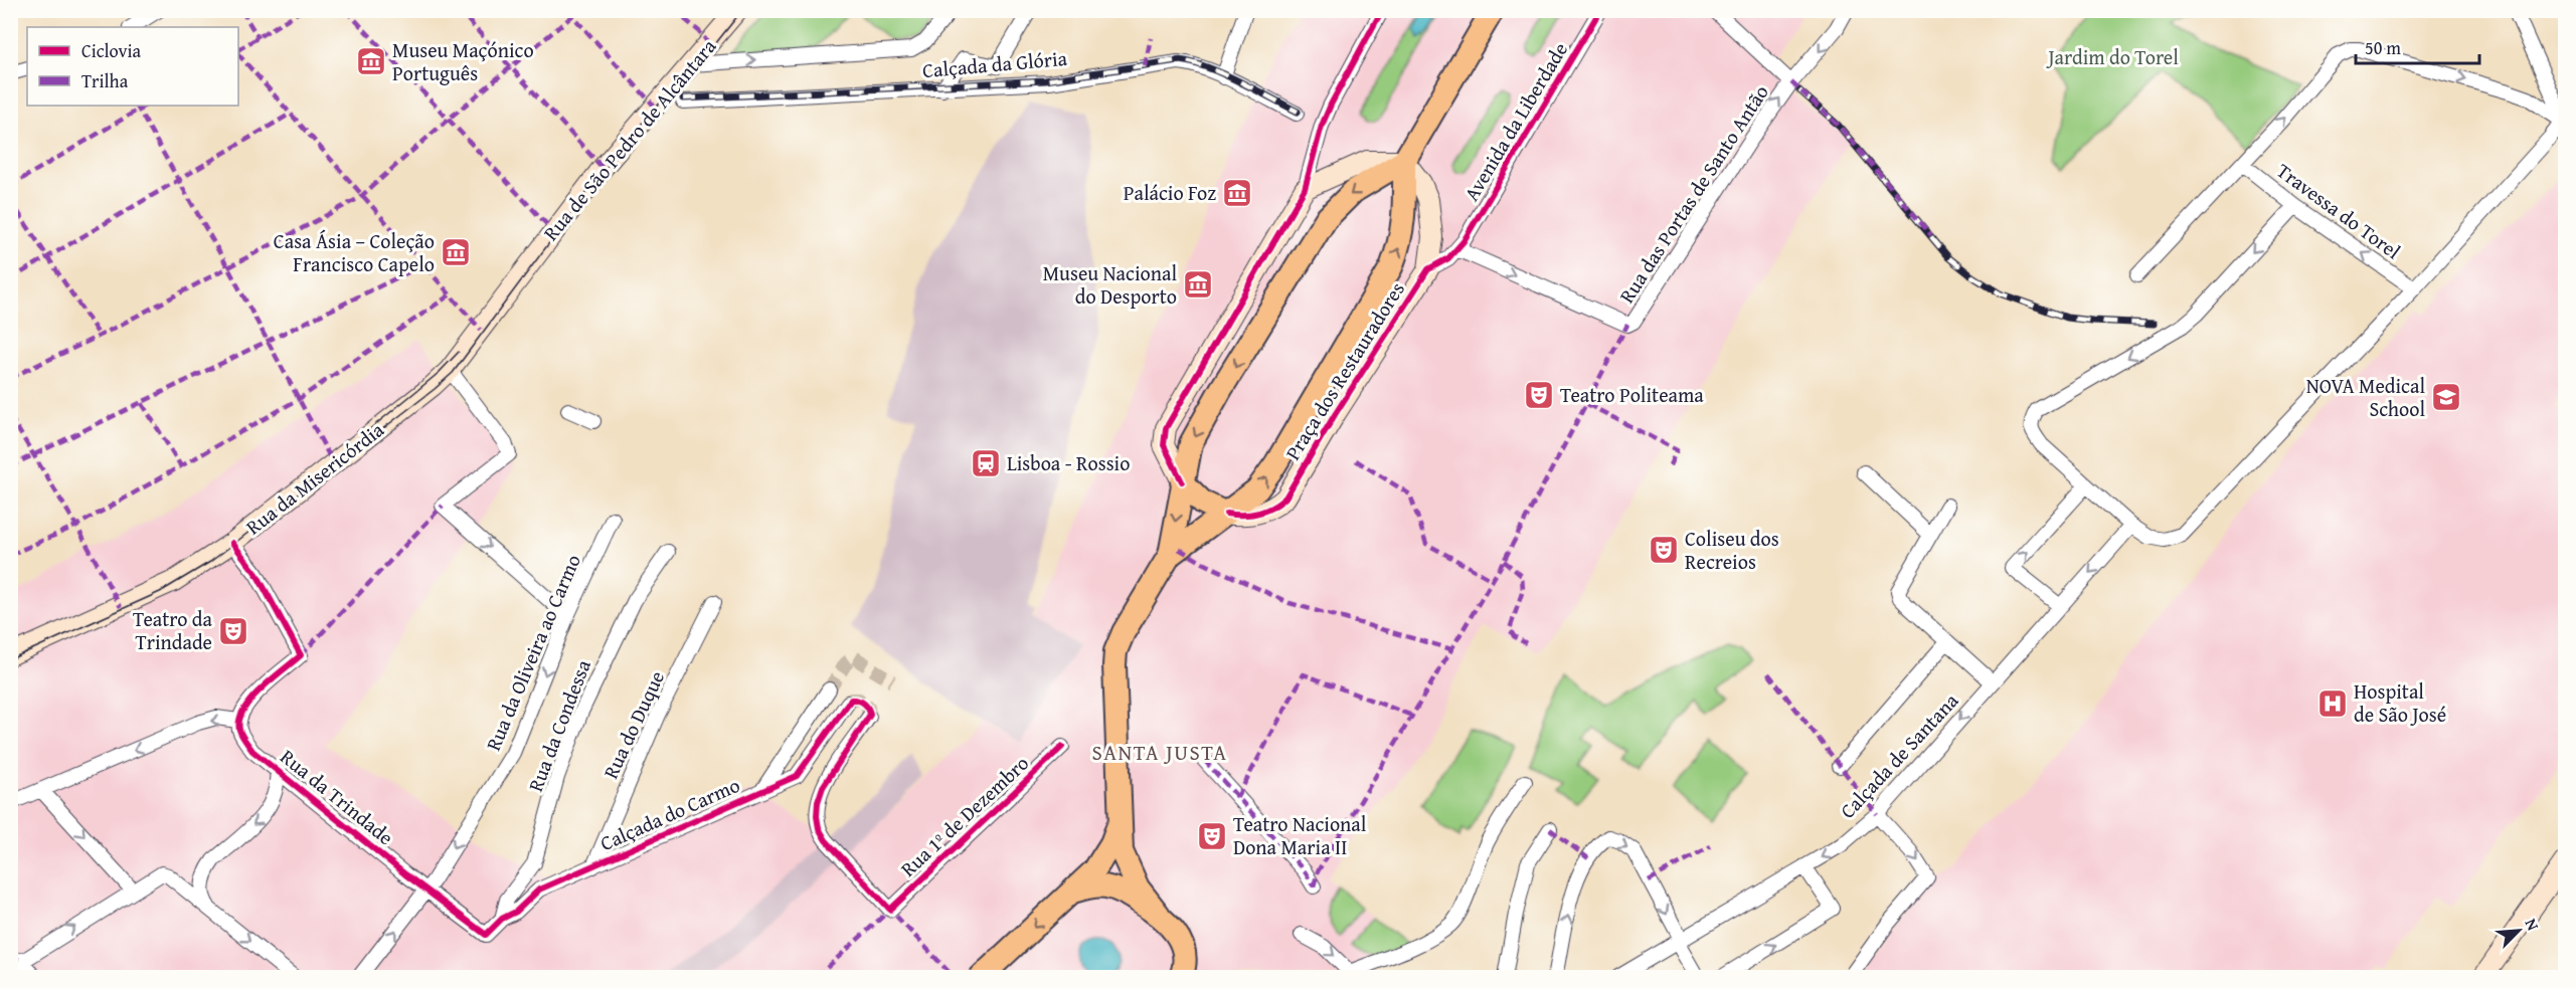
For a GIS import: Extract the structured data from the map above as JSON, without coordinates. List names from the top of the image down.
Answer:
{
  "streets": {
    "main road": ["Praça dos Restauradores"],
    "street": [
      "Calçada da Glória",
      "Avenida da Liberdade",
      "Rua de São Pedro de Alcântara",
      "Rua das Portas de Santo Antão",
      "Travessa do Torel",
      "Rua da Misericórdia",
      "Rua da Oliveira ao Carmo",
      "Rua do Duque",
      "Rua da Condessa",
      "Calçada de Santana",
      "Rua da Trindade",
      "Calçada do Carmo",
      "Rua 1º de Dezembro"
    ]
  },
  "crossings": [
    ["Avenida da Liberdade", "Praça dos Restauradores"],
    ["Rua de São Pedro de Alcântara", "Rua da Misericórdia"],
    ["Rua das Portas de Santo Antão", "Praça dos Restauradores"],
    ["Rua da Oliveira ao Carmo", "Rua da Trindade"],
    ["Rua do Duque", "Calçada do Carmo"],
    ["Rua da Condessa", "Calçada do Carmo"],
    ["Rua da Trindade", "Calçada do Carmo"]
  ],
  "one_way": ["Travessa do Torel"],
  "districts": ["SANTA JUSTA"],
  "parks": ["Jardim do Torel"],
  "places": {
    "museum": [
      "Museu Maçónico Português",
      "Palácio Foz",
      "Casa Ásia – Coleção Francisco Capelo",
      "Museu Nacional do Desporto"
    ],
    "theatre": [
      "Teatro Politeama",
      "Coliseu dos Recreios",
      "Teatro da Trindade",
      "Teatro Nacional Dona Maria II"
    ],
    "school or university": ["NOVA Medical School"],
    "station": ["Lisboa - Rossio"],
    "hospital": ["Hospital de São José"]
  },
  "legend": ["Ciclovia", "Trilha"],
  "scale_bar": "50 m",
  "north": "top right"
}
